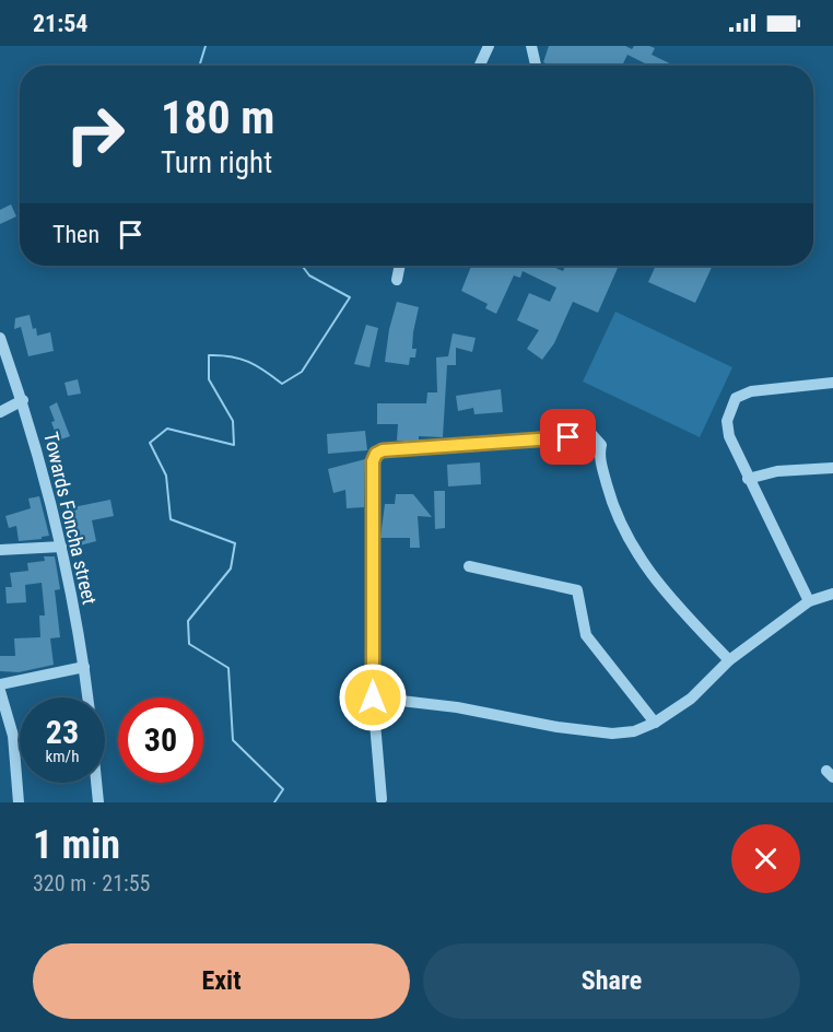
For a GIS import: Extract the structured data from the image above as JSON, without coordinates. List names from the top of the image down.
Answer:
{
  "streets": {
    "street": ["Towards Foncha street"]
  },
  "page": {
    "status": "21:54",
    "turn": ["180 m", "Turn right"],
    "then": "Then",
    "speed": "23 km/h",
    "limit": "30",
    "heading": ["1 min", "320 m · 21:55"],
    "buttons": ["Exit", "Share"]
  }
}
